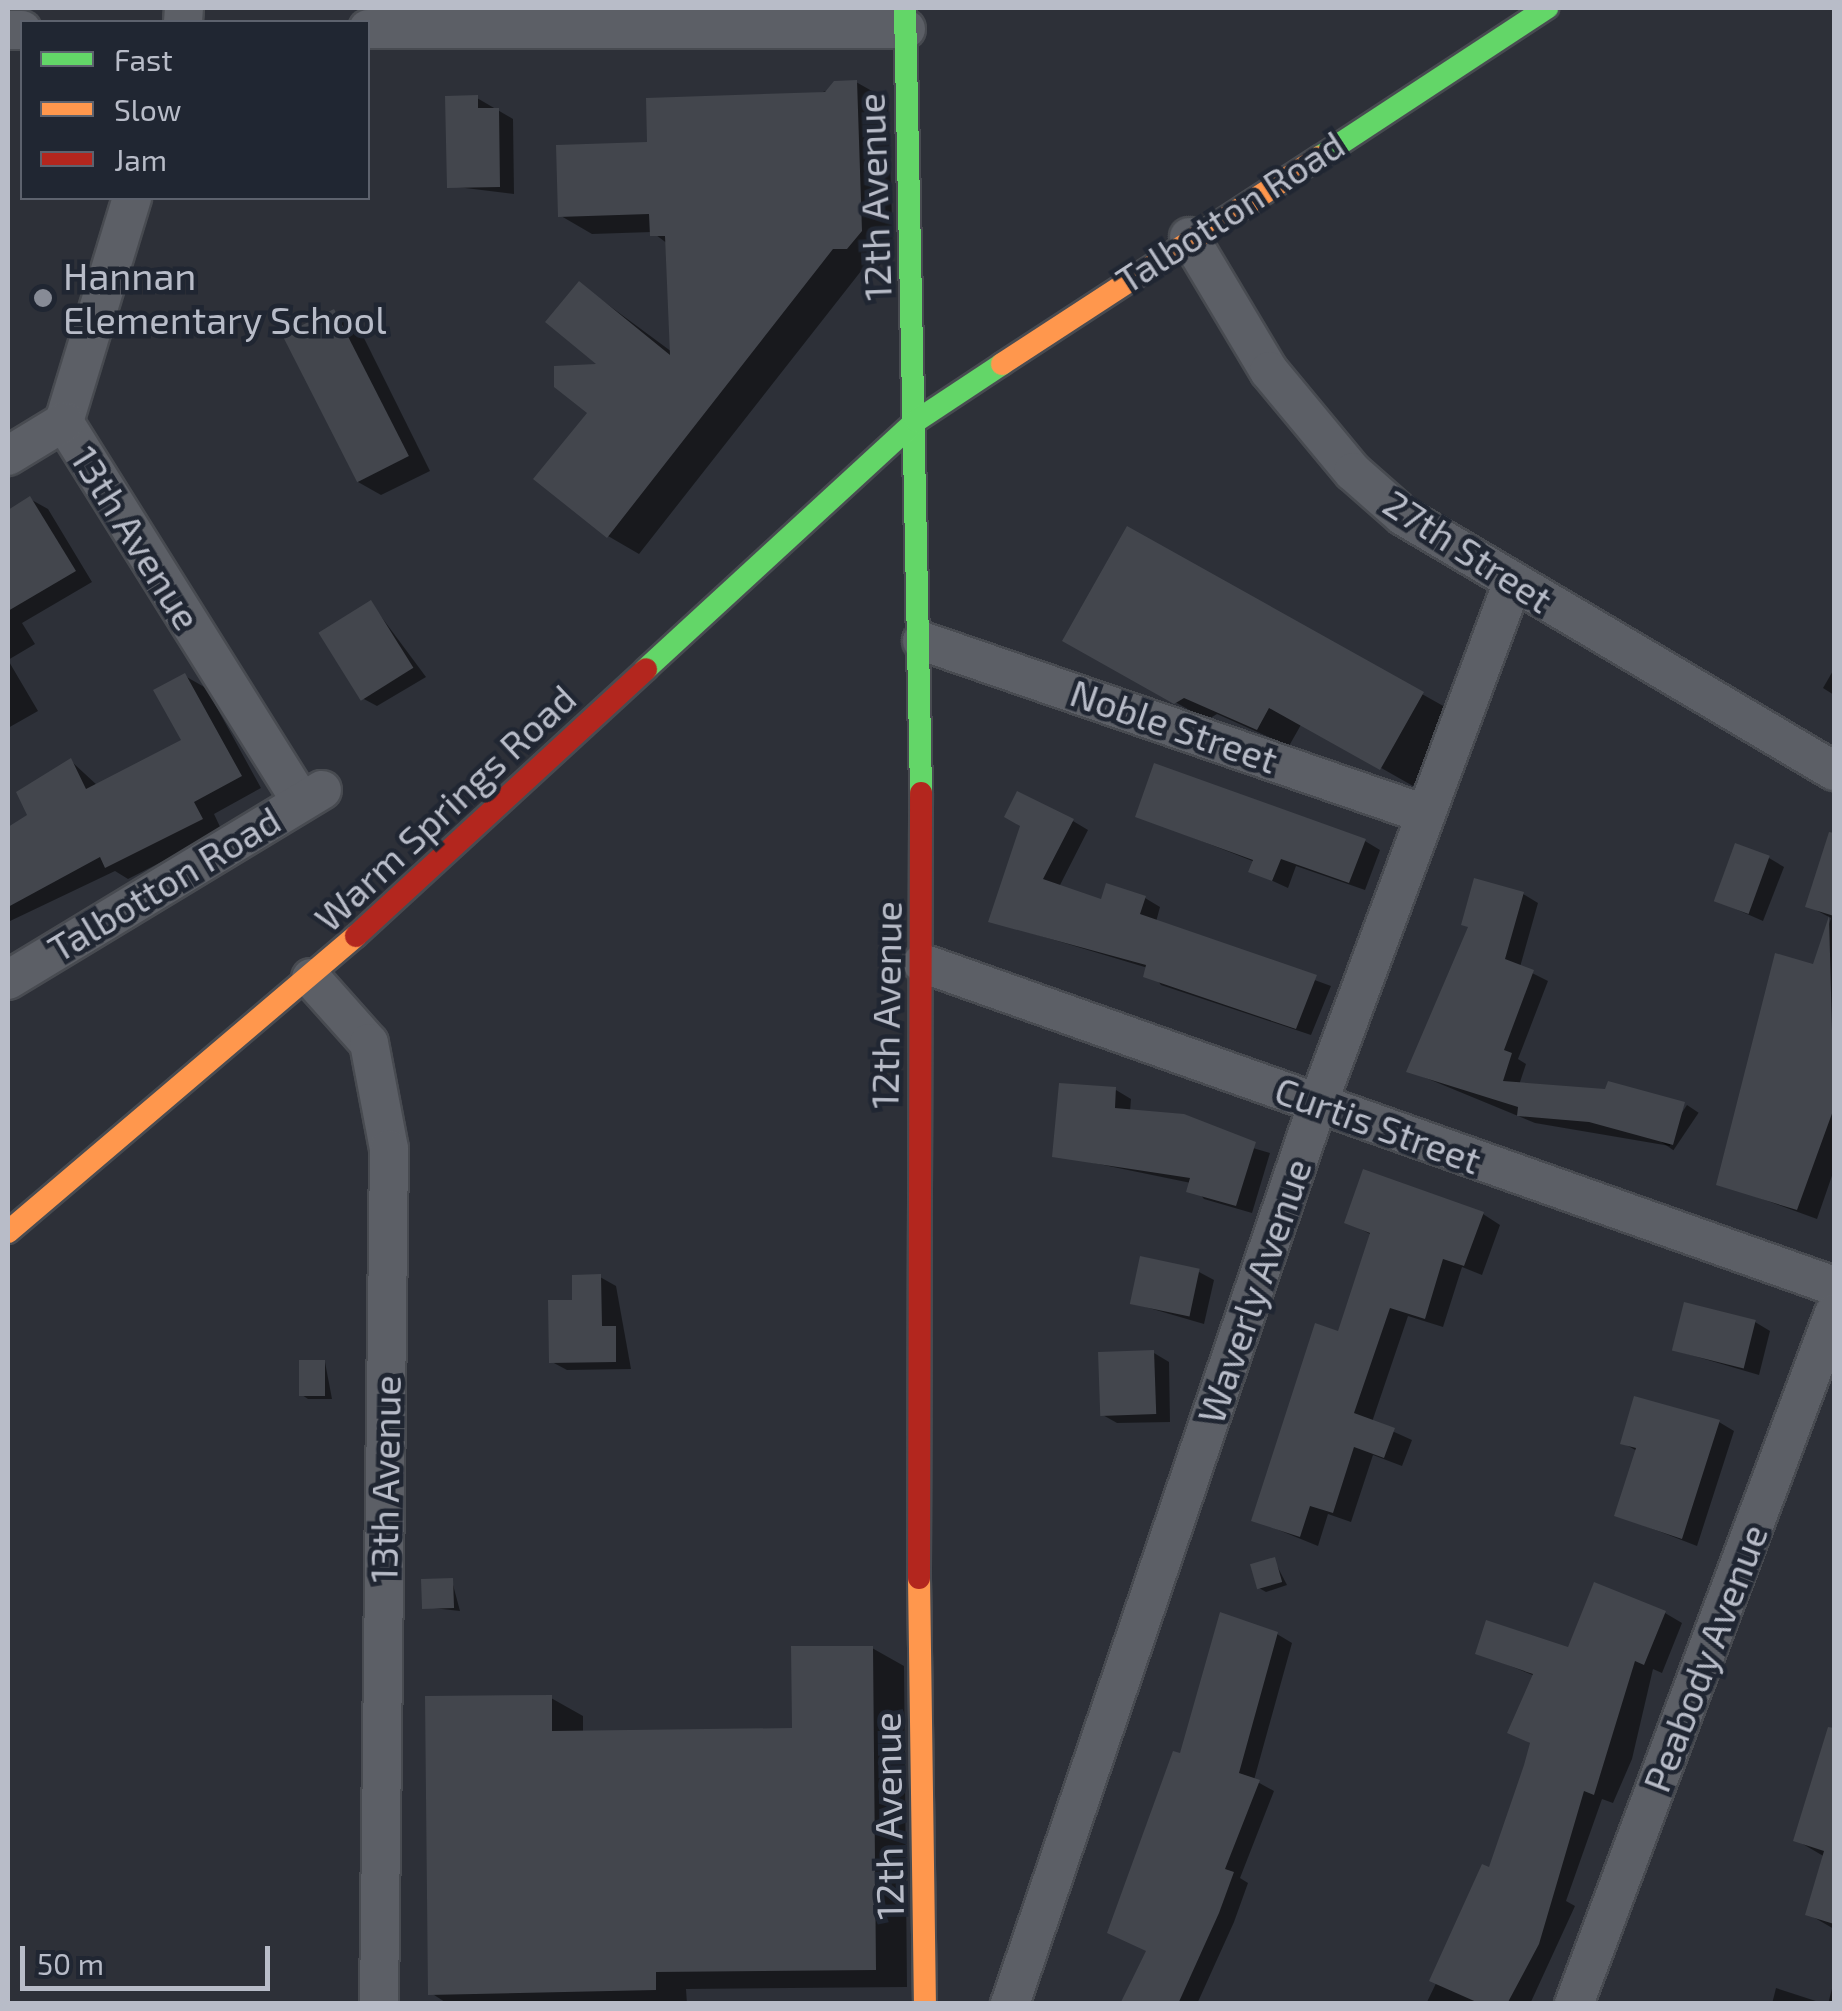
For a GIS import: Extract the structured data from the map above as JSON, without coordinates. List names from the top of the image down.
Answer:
{
  "streets": {
    "main road": ["12th Avenue", "Talbotton Road", "Warm Springs Road"],
    "street": [
      "13th Avenue",
      "27th Street",
      "Noble Street",
      "Curtis Street",
      "Waverly Avenue",
      "Peabody Avenue"
    ]
  },
  "crossings": [
    ["12th Avenue", "Talbotton Road"],
    ["12th Avenue", "Noble Street"],
    ["12th Avenue", "Warm Springs Road"],
    ["12th Avenue", "Curtis Street"],
    ["Talbotton Road", "13th Avenue"],
    ["Talbotton Road", "27th Street"],
    ["Talbotton Road", "Warm Springs Road"],
    ["13th Avenue", "Warm Springs Road"],
    ["27th Street", "Waverly Avenue"],
    ["Noble Street", "Waverly Avenue"],
    ["Curtis Street", "Waverly Avenue"]
  ],
  "places": ["Hannan Elementary School"],
  "legend": ["Fast", "Slow", "Jam"],
  "scale_bar": "50 m"
}
